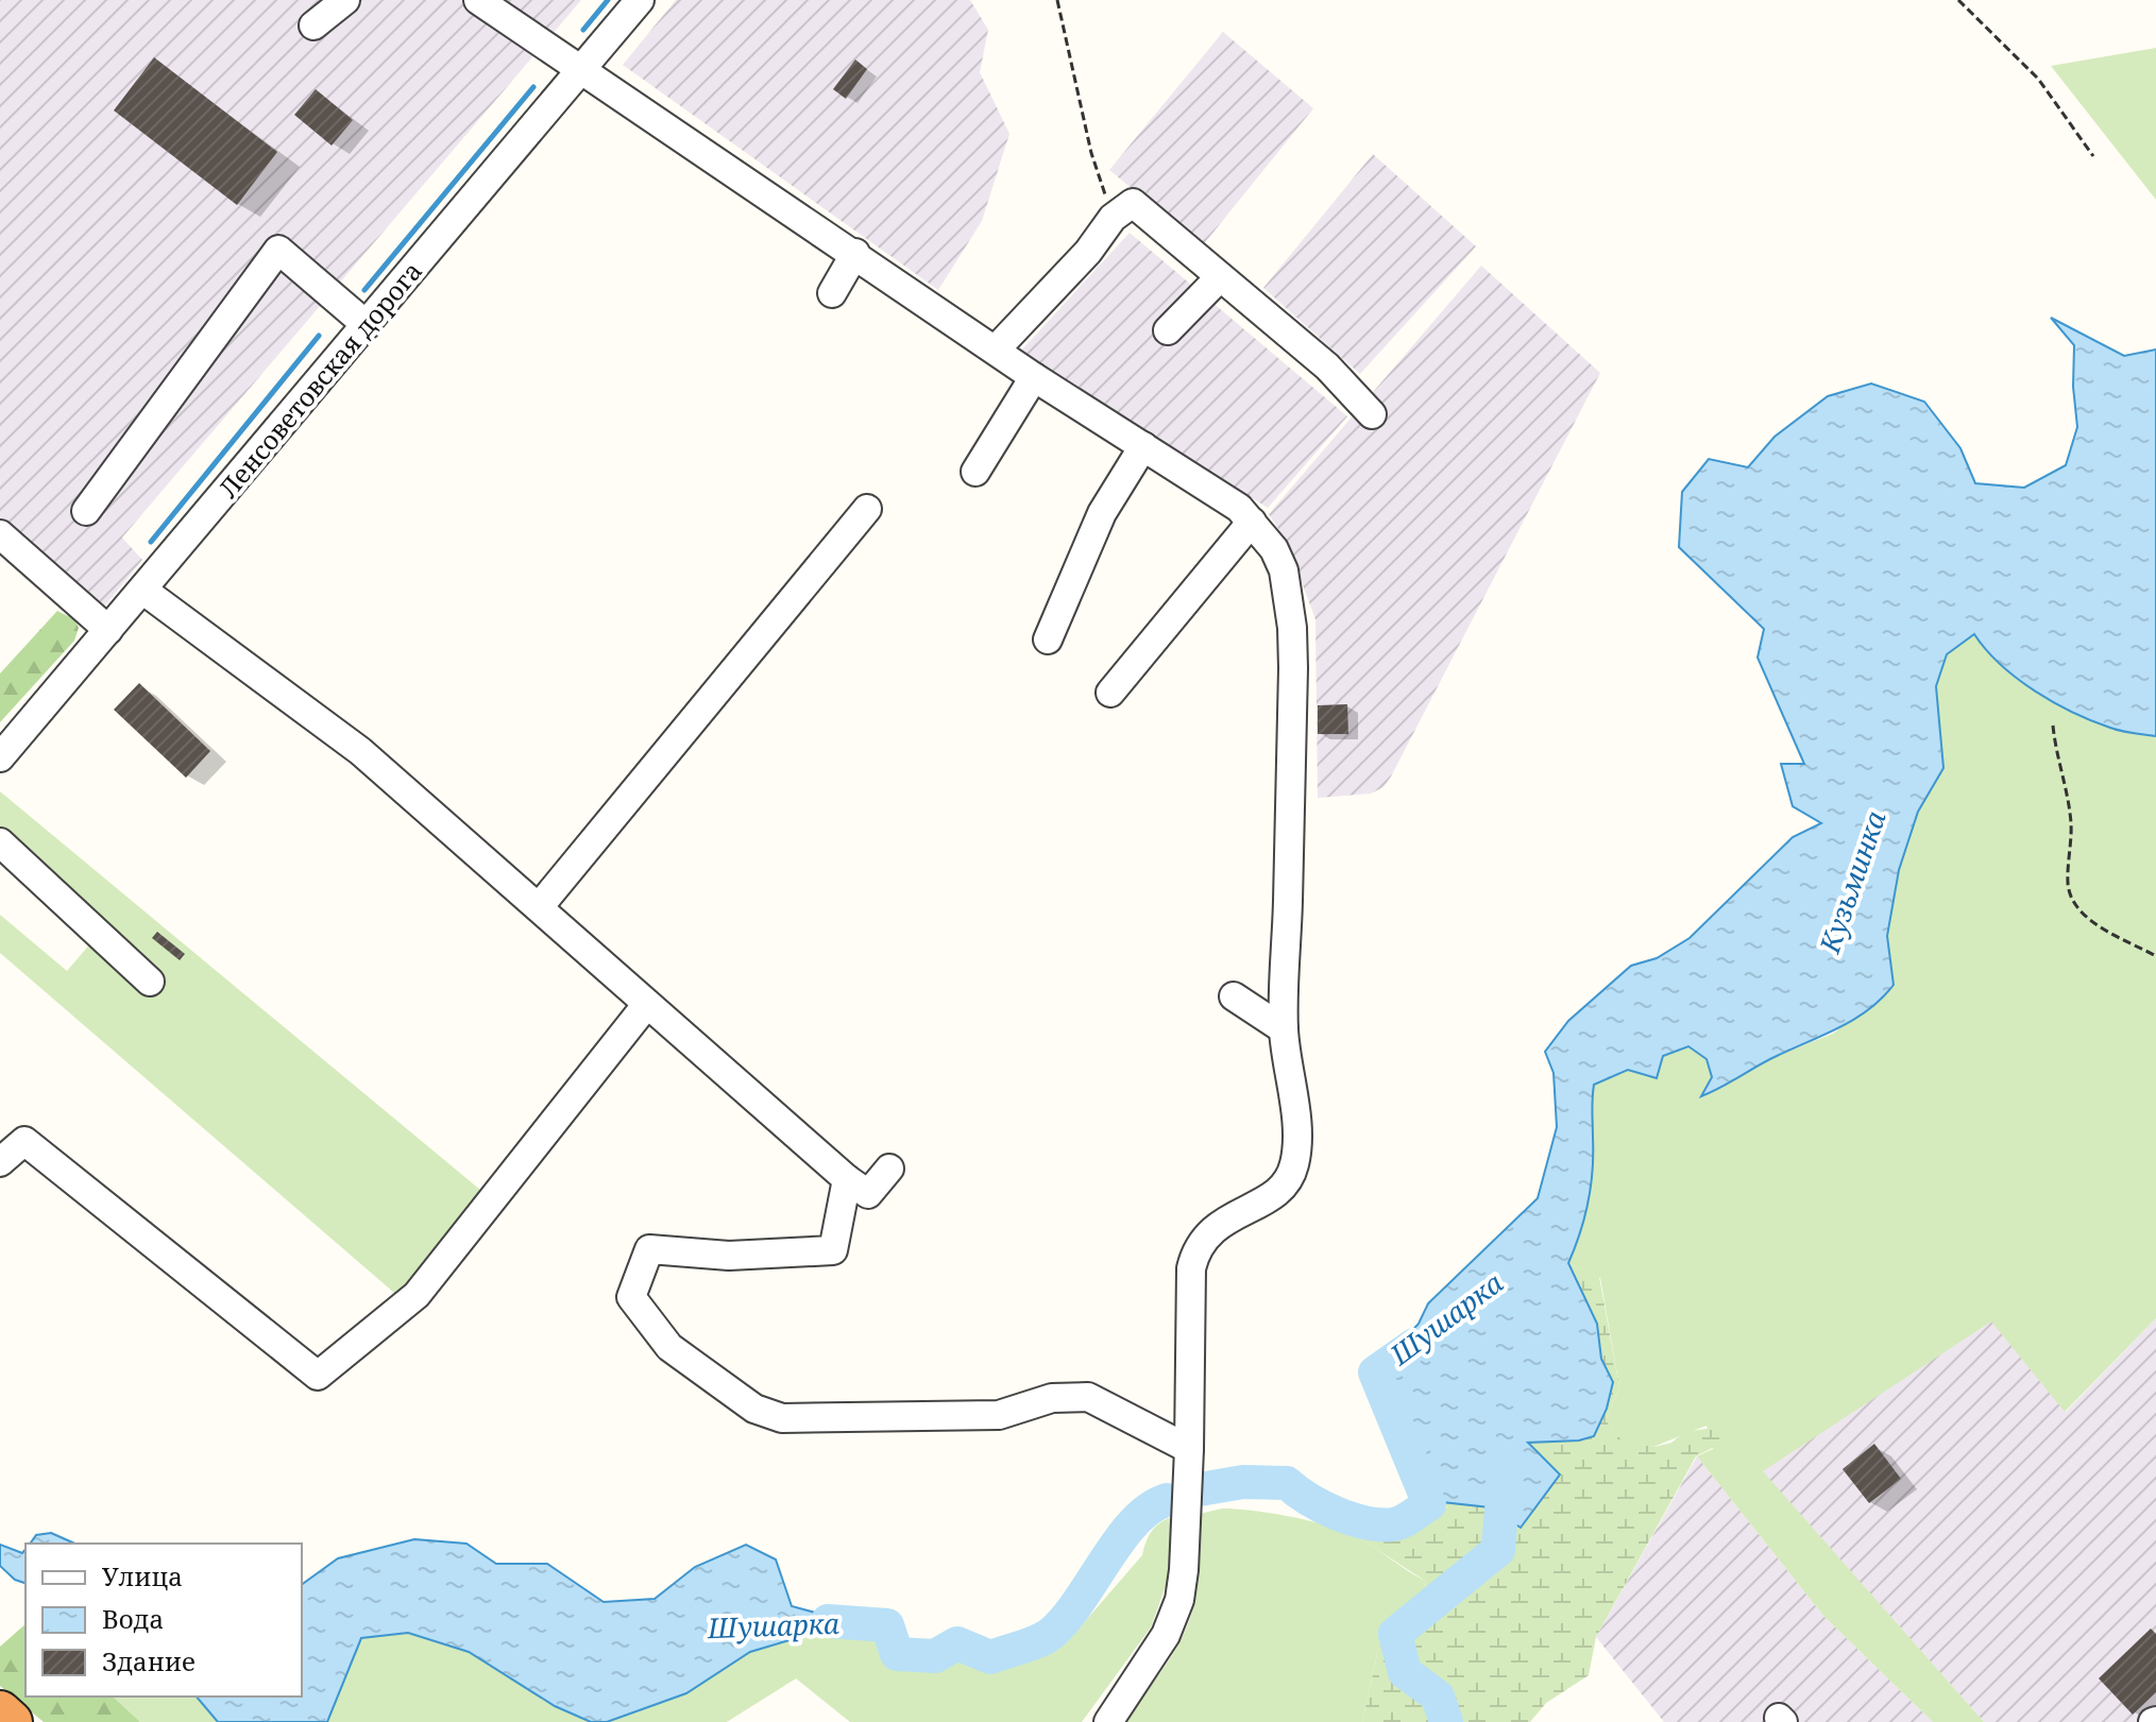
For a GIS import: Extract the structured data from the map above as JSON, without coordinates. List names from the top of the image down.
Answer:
{
  "streets": {
    "street": ["Ленсоветовская дорога"]
  },
  "water": ["Кузьминка", "Шушарка"],
  "legend": ["Улица", "Вода", "Здание"]
}
